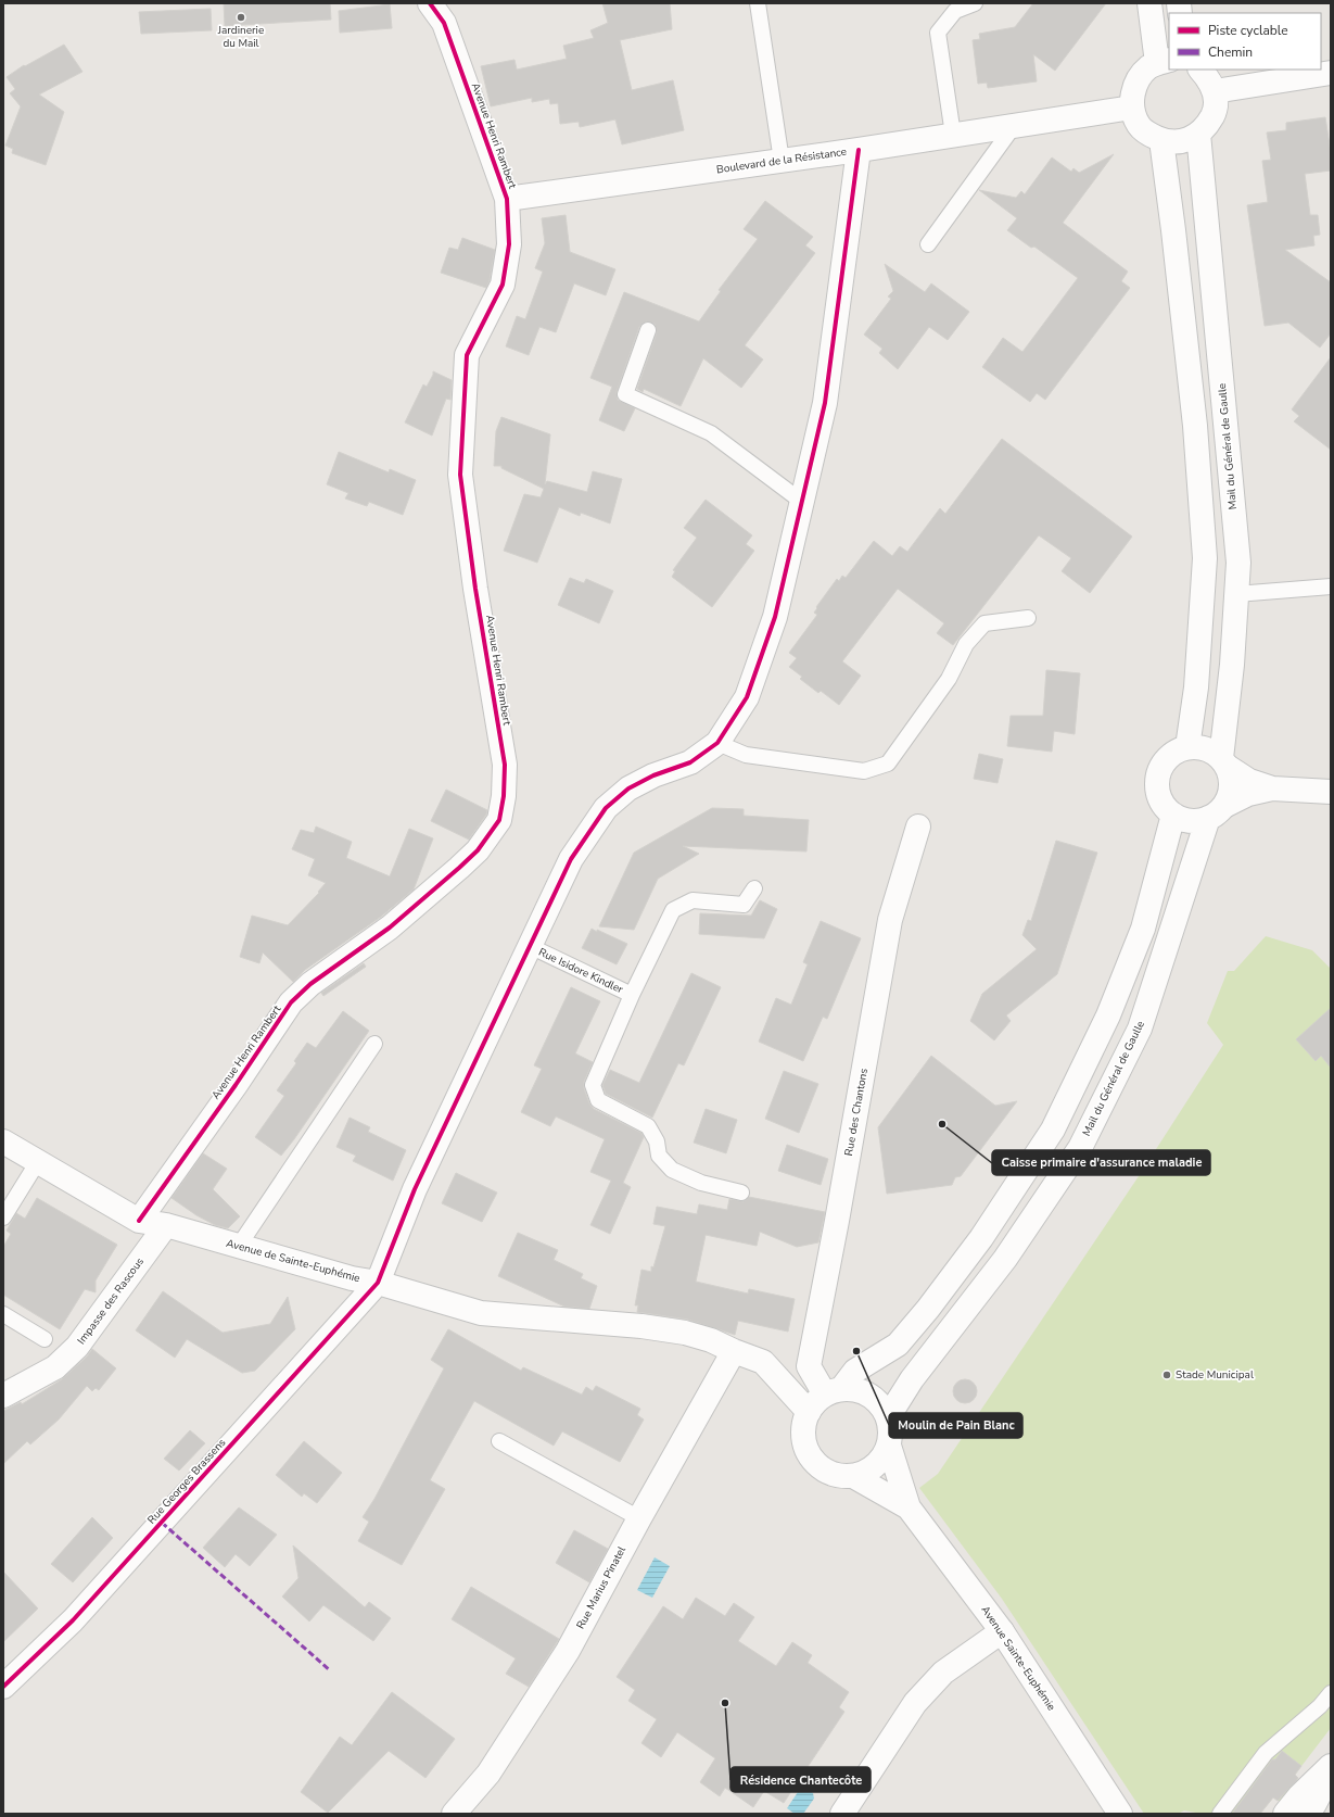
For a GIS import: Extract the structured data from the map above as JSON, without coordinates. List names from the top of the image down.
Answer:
{
  "streets": {
    "street": [
      "Avenue Henri Rambert",
      "Boulevard de la Résistance",
      "Mail du Général de Gaulle",
      "Rue des Chantons",
      "Avenue de Sainte-Euphémie",
      "Impasse des Rascous",
      "Rue Georges Brassens",
      "Rue Marius Pinatel",
      "Avenue Sainte-Euphémie"
    ],
    "lane": ["Rue Isidore Kindler"]
  },
  "crossings": [
    ["Avenue Henri Rambert", "Boulevard de la Résistance"],
    ["Avenue Henri Rambert", "Avenue de Sainte-Euphémie"],
    ["Mail du Général de Gaulle", "Rue des Chantons"],
    ["Mail du Général de Gaulle", "Avenue de Sainte-Euphémie"],
    ["Mail du Général de Gaulle", "Avenue Sainte-Euphémie"],
    ["Rue des Chantons", "Avenue de Sainte-Euphémie"],
    ["Rue des Chantons", "Avenue Sainte-Euphémie"],
    ["Avenue de Sainte-Euphémie", "Impasse des Rascous"],
    ["Avenue de Sainte-Euphémie", "Rue Georges Brassens"],
    ["Avenue de Sainte-Euphémie", "Rue Marius Pinatel"],
    ["Avenue de Sainte-Euphémie", "Avenue Sainte-Euphémie"]
  ],
  "places": [
    "Jardinerie du Mail",
    "Caisse primaire d'assurance maladie",
    "Moulin de Pain Blanc",
    "Stade Municipal",
    "Résidence Chantecôte"
  ],
  "legend": ["Piste cyclable", "Chemin"]
}
